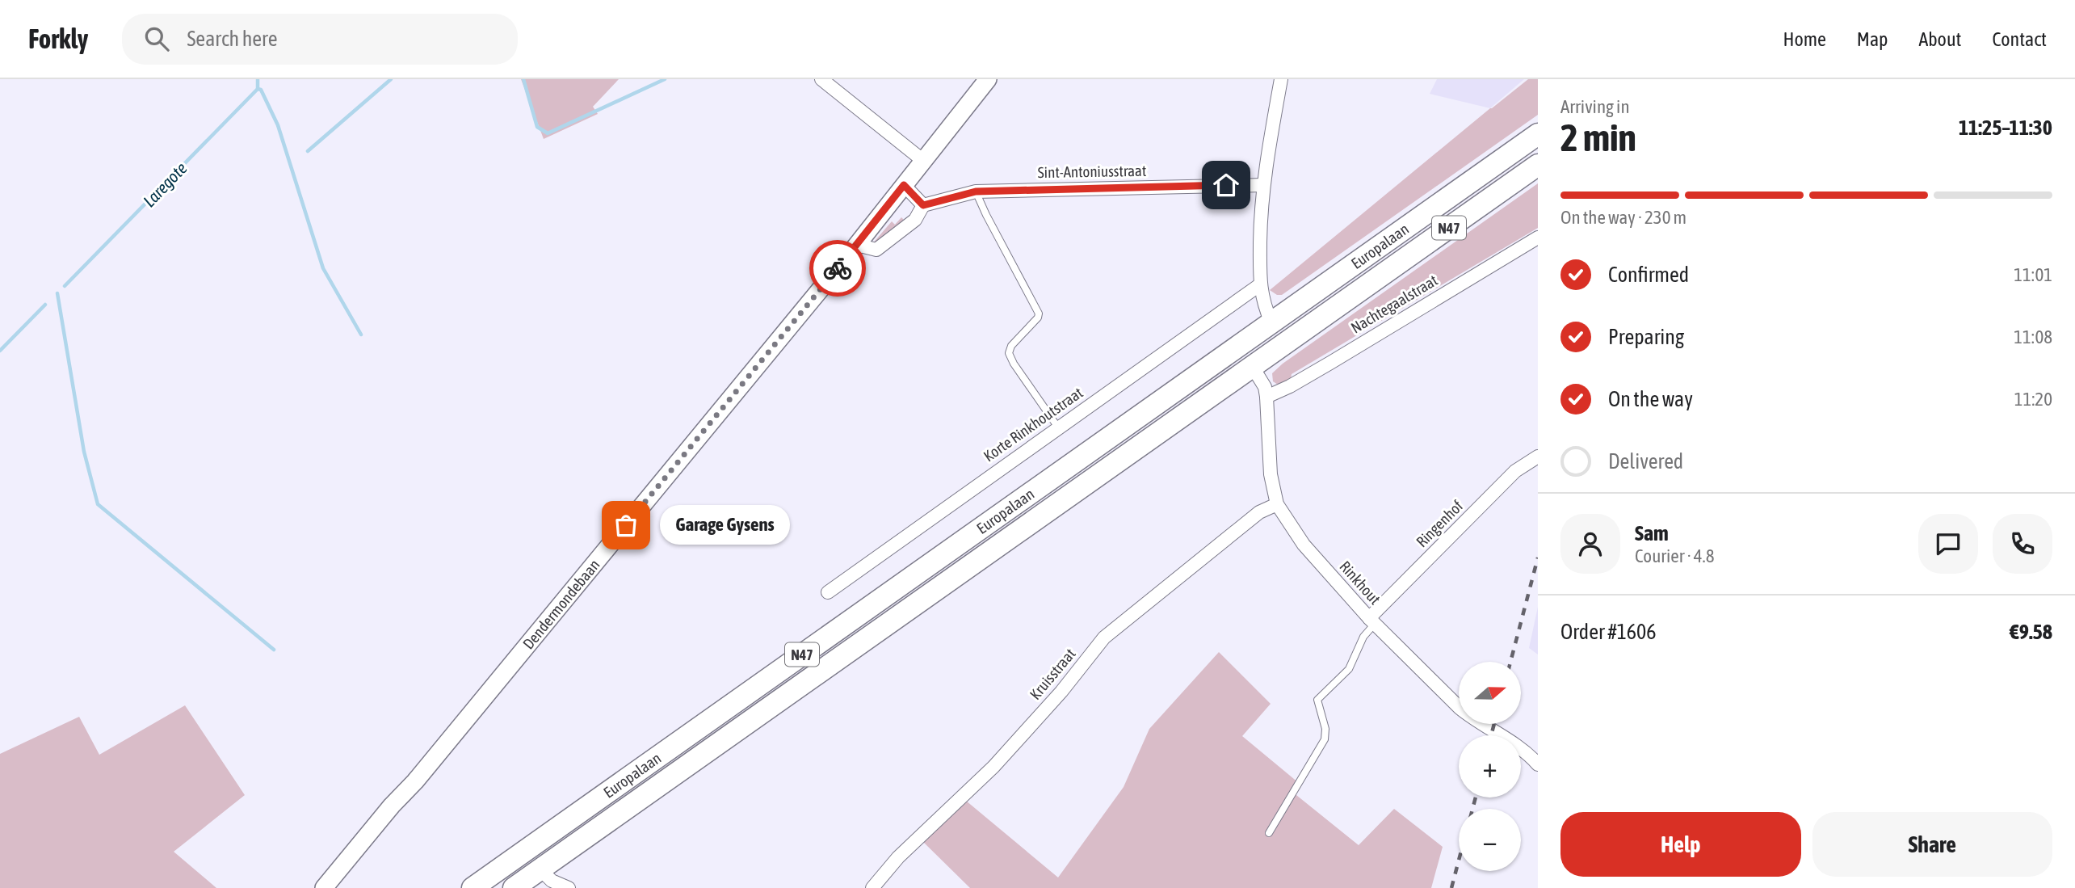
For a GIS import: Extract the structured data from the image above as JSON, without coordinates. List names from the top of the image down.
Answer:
{
  "streets": {
    "highway": ["N47", "Europalaan"],
    "street": [
      "Sint-Antoniusstraat",
      "Nachtegaalstraat",
      "Korte Rinkhoutstraat",
      "Ringenhof",
      "Rinkhout",
      "Dendermondebaan",
      "Kruisstraat"
    ]
  },
  "crossings": [
    ["Europalaan", "Rinkhout"],
    ["Nachtegaalstraat", "Rinkhout"],
    ["Ringenhof", "Rinkhout"],
    ["Rinkhout", "Kruisstraat"]
  ],
  "water": ["Laregote"],
  "places": ["Garage Gysens"],
  "north": "right",
  "page": {
    "header": "Forkly",
    "search": "Search here",
    "nav": [
      "Home",
      "Map",
      "About",
      "Contact"
    ],
    "heading": ["2 min", "Arriving in", "11:25–11:30"],
    "panel": [
      "Sam",
      "Courier · 4.8",
      "Order #1606",
      "€9.58"
    ],
    "bar": "On the way · 230 m",
    "list": [
      ["Confirmed", "11:01"],
      ["Preparing", "11:08"],
      ["On the way", "11:20"],
      "Delivered"
    ],
    "bubble": "Garage Gysens",
    "map_buttons": ["+", "−"],
    "buttons": ["Help", "Share"]
  }
}
